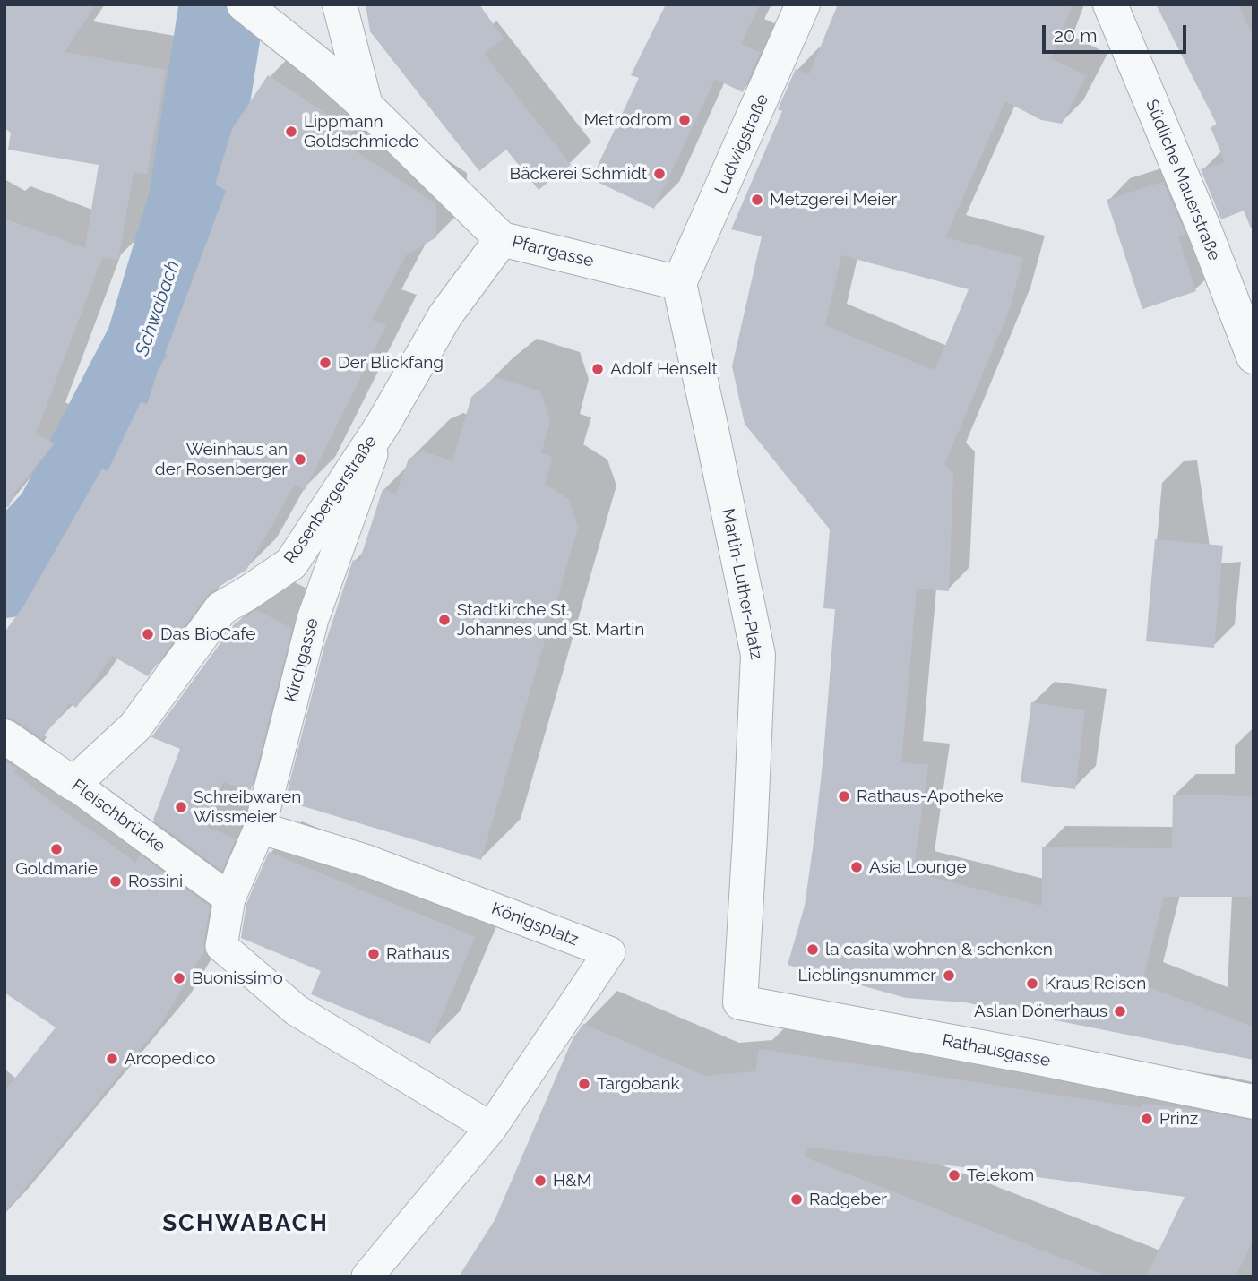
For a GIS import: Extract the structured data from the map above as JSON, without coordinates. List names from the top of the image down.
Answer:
{
  "streets": {
    "street": [
      "Ludwigstraße",
      "Südliche Mauerstraße",
      "Pfarrgasse",
      "Rosenbergerstraße",
      "Martin-Luther-Platz",
      "Kirchgasse",
      "Fleischbrücke",
      "Königsplatz",
      "Rathausgasse"
    ]
  },
  "crossings": [
    ["Ludwigstraße", "Pfarrgasse"],
    ["Ludwigstraße", "Martin-Luther-Platz"],
    ["Pfarrgasse", "Rosenbergerstraße"],
    ["Pfarrgasse", "Martin-Luther-Platz"],
    ["Rosenbergerstraße", "Kirchgasse"],
    ["Rosenbergerstraße", "Fleischbrücke"],
    ["Martin-Luther-Platz", "Rathausgasse"],
    ["Kirchgasse", "Fleischbrücke"],
    ["Kirchgasse", "Königsplatz"]
  ],
  "districts": ["SCHWABACH"],
  "water": ["Schwabach"],
  "places": [
    "Metrodrom",
    "Lippmann Goldschmiede",
    "Bäckerei Schmidt",
    "Metzgerei Meier",
    "Der Blickfang",
    "Adolf Henselt",
    "Weinhaus an der Rosenberger",
    "Stadtkirche St. Johannes und St. Martin",
    "Das BioCafe",
    "Rathaus-Apotheke",
    "Schreibwaren Wissmeier",
    "Goldmarie",
    "Asia Lounge",
    "Rossini",
    "la casita wohnen & schenken",
    "Rathaus",
    "Lieblingsnummer",
    "Buonissimo",
    "Kraus Reisen",
    "Aslan Dönerhaus",
    "Arcopedico",
    "Targobank",
    "Prinz",
    "Telekom",
    "H&M",
    "Radgeber"
  ],
  "scale_bar": "20 m"
}
